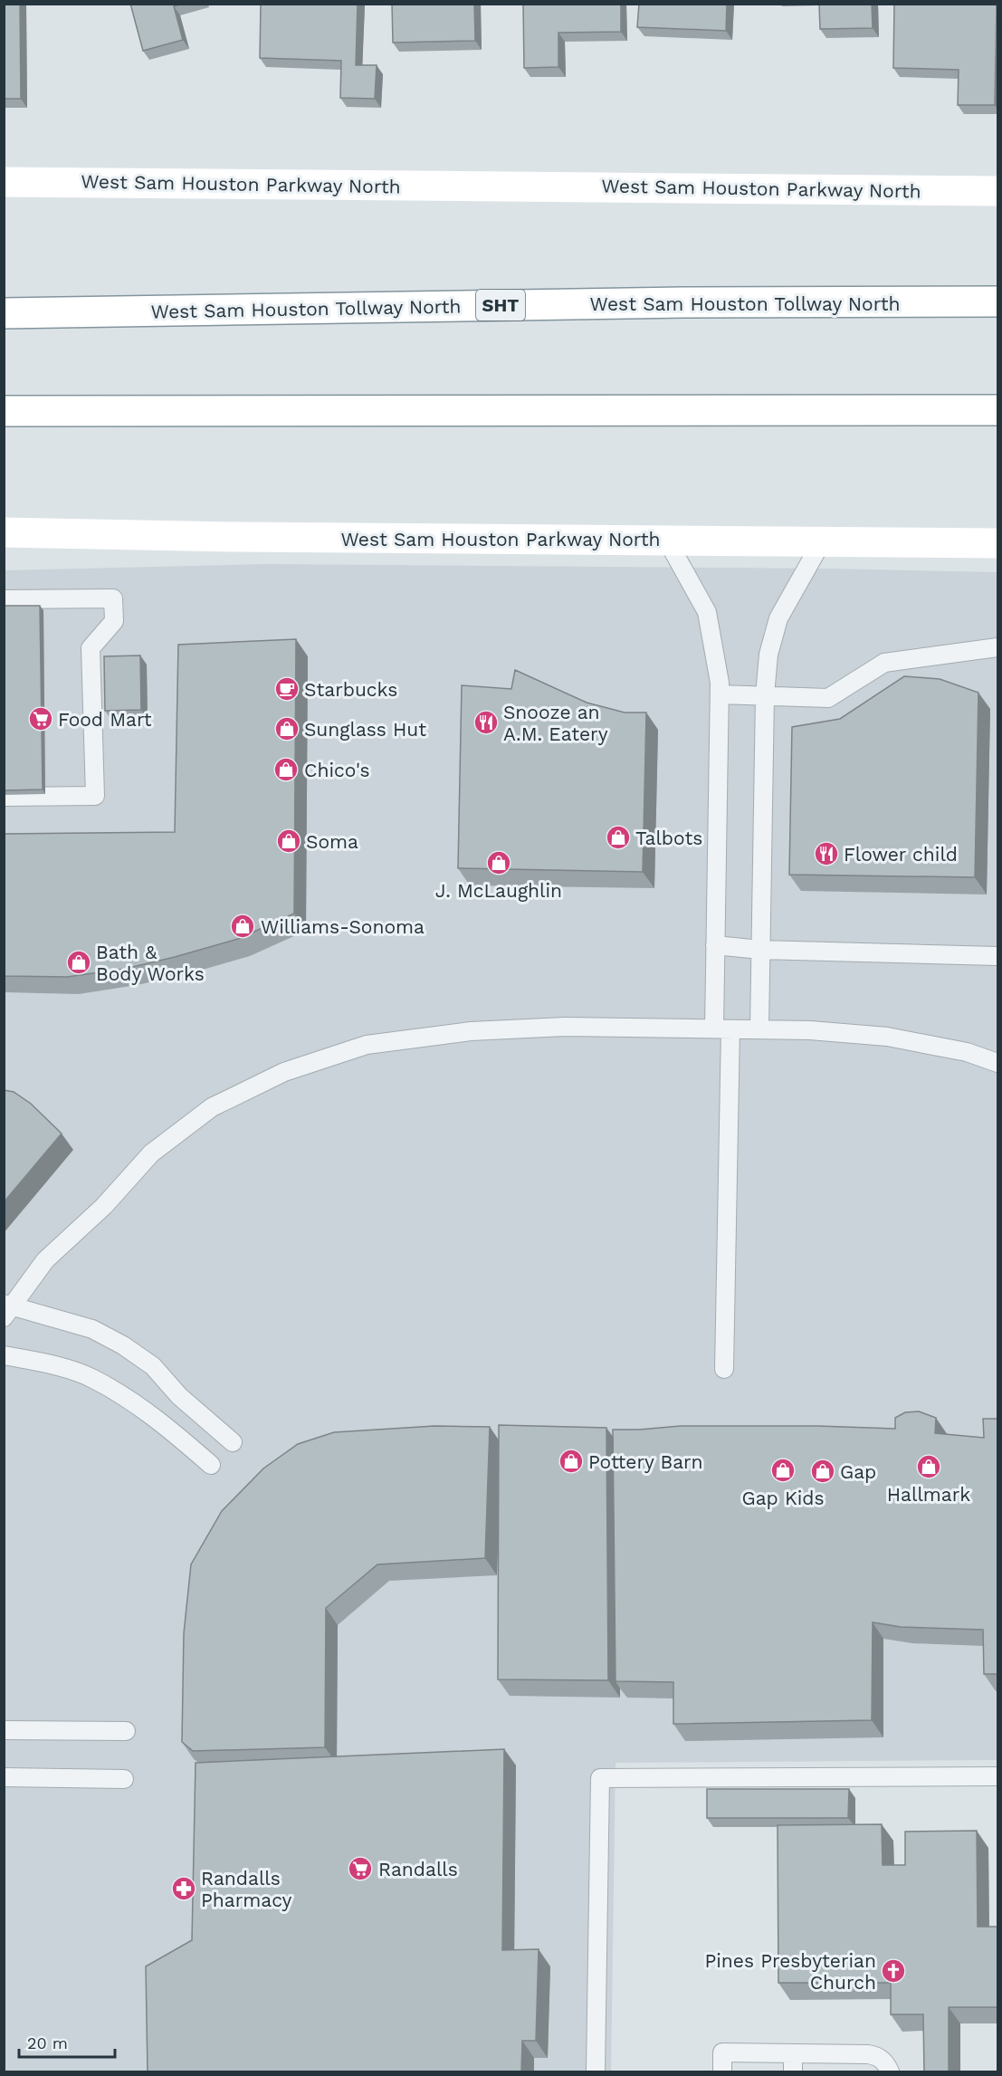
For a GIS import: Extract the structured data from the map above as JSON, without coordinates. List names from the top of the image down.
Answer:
{
  "streets": {
    "main road": ["West Sam Houston Parkway North", "West Sam Houston Tollway North", "SHT"]
  },
  "places": {
    "cafe": ["Starbucks"],
    "supermarket": ["Food Mart", "Randalls"],
    "restaurant": ["Snooze an A.M. Eatery", "Flower child"],
    "shop": [
      "Sunglass Hut",
      "Chico's",
      "Talbots",
      "Soma",
      "J. McLaughlin",
      "Williams-Sonoma",
      "Bath & Body Works",
      "Pottery Barn",
      "Hallmark",
      "Gap Kids",
      "Gap"
    ],
    "pharmacy": ["Randalls Pharmacy"],
    "church": ["Pines Presbyterian Church"]
  },
  "scale_bar": "20 m"
}
